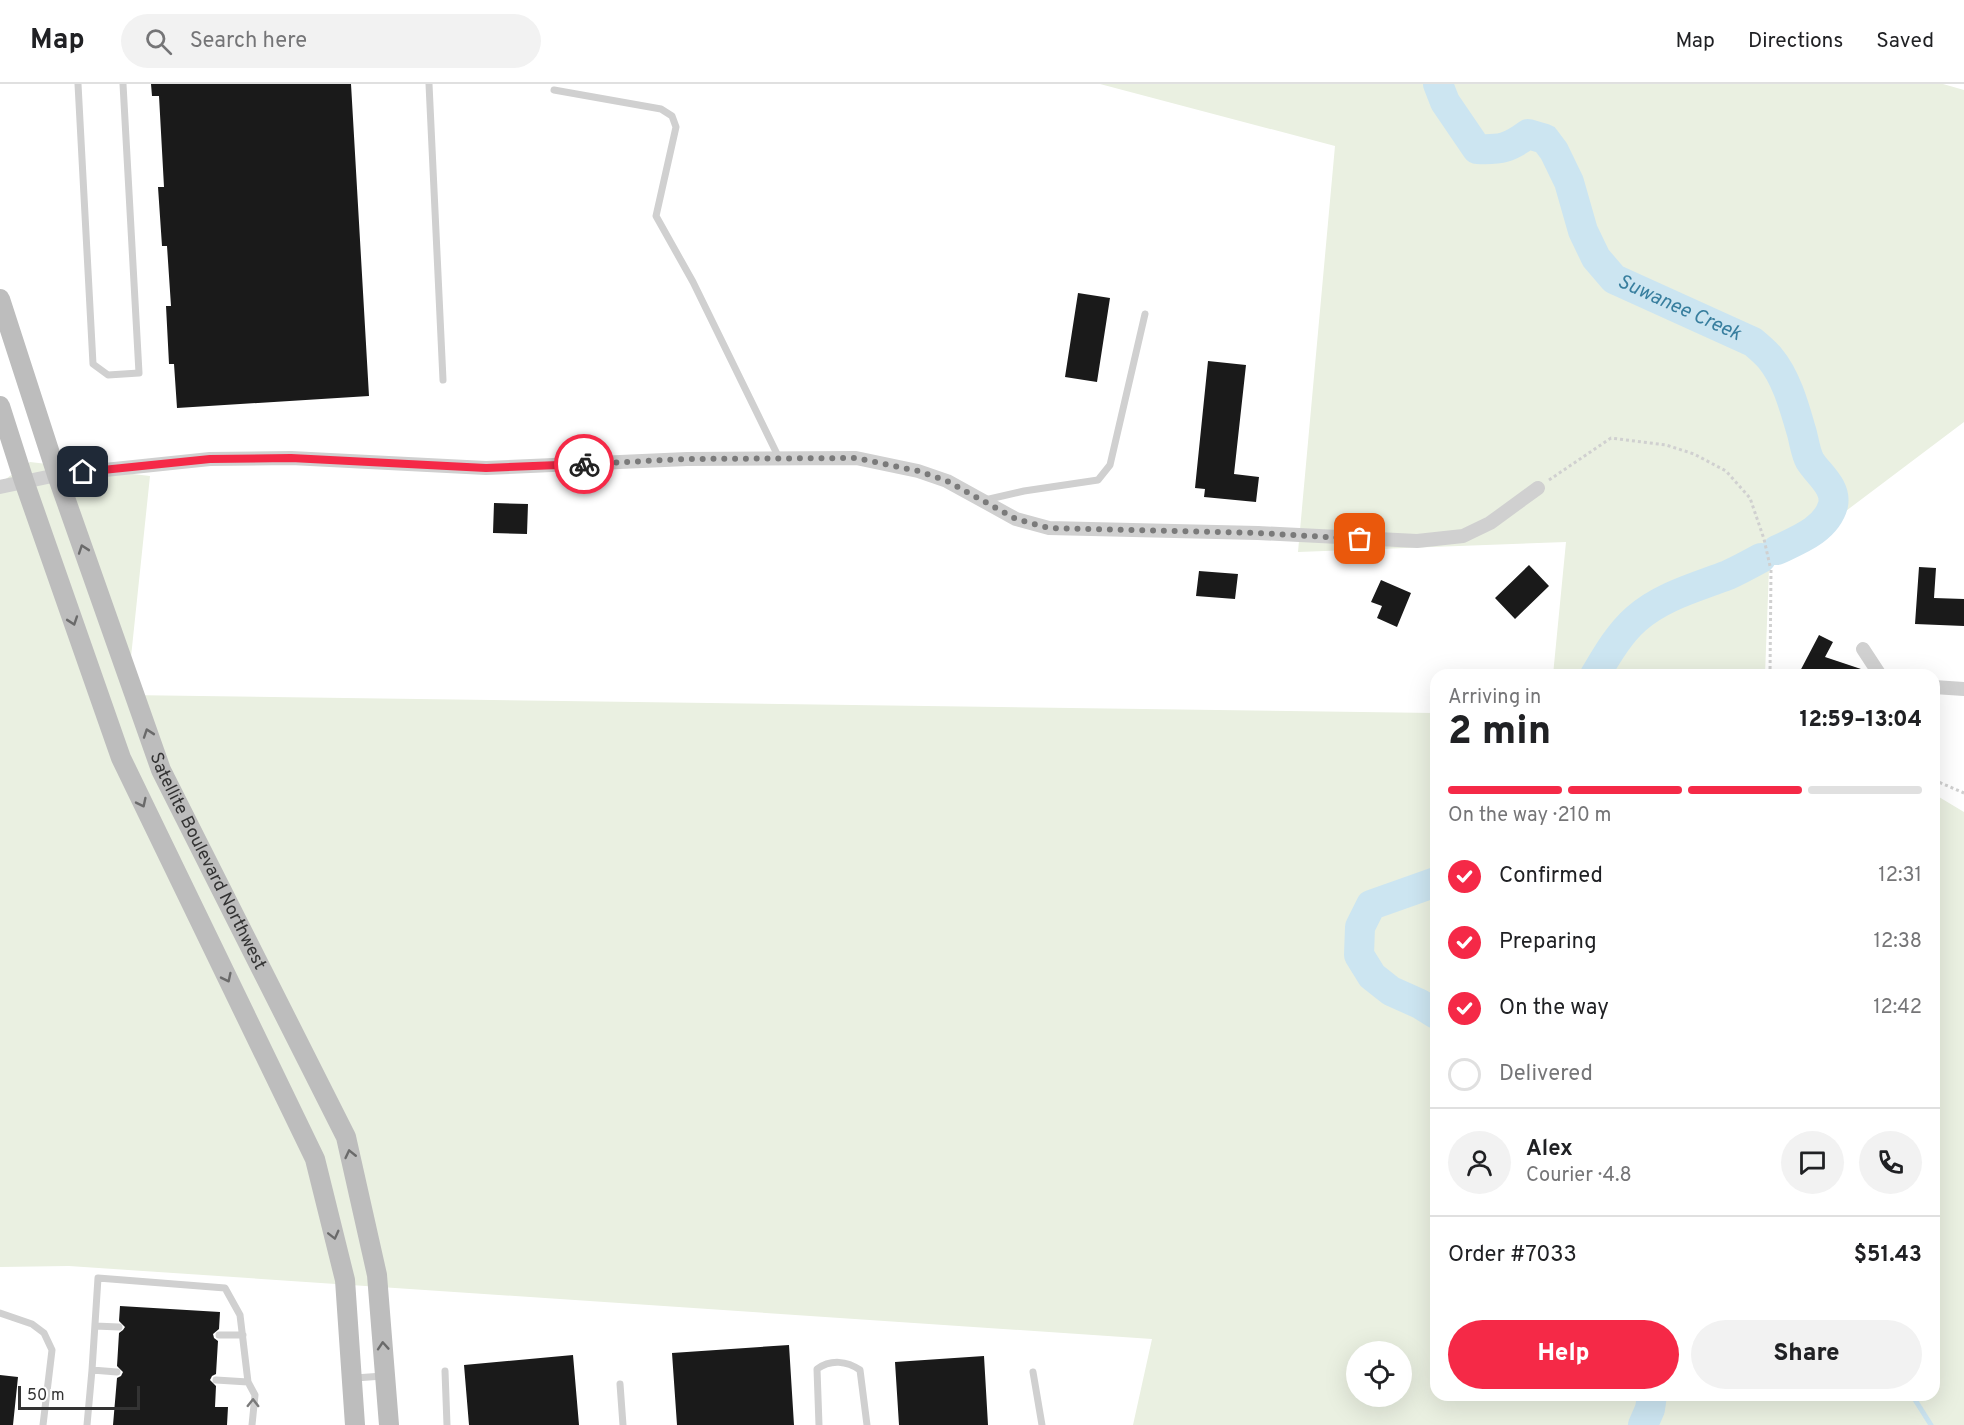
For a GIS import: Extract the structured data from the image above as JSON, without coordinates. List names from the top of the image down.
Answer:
{
  "streets": {
    "main road": ["Satellite Boulevard Northwest"]
  },
  "water": ["Suwanee Creek"],
  "scale_bar": "50 m",
  "page": {
    "header": "Map",
    "search": "Search here",
    "nav": ["Map", "Directions", "Saved"],
    "heading": ["2 min", "Arriving in", "12:59–13:04"],
    "panel": [
      "Alex",
      "Courier · 4.8",
      "Order #7033",
      "$51.43"
    ],
    "bar": "On the way · 210 m",
    "list": [
      ["Confirmed", "12:31"],
      ["Preparing", "12:38"],
      ["On the way", "12:42"],
      "Delivered"
    ],
    "buttons": ["Help", "Share"],
    "scale": "50 m"
  }
}
